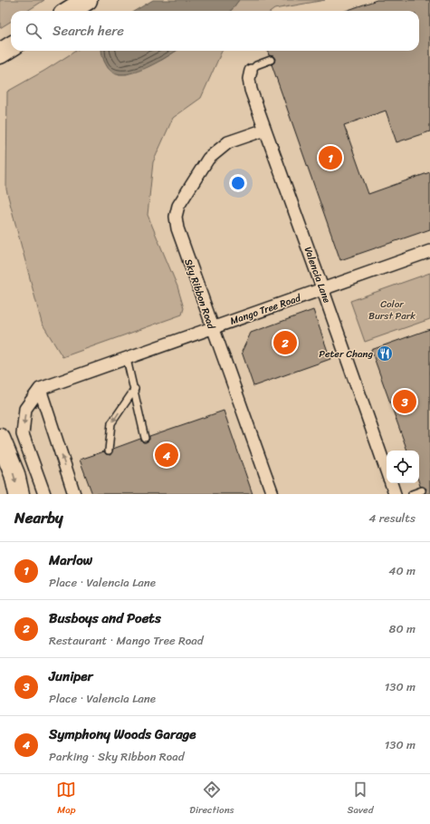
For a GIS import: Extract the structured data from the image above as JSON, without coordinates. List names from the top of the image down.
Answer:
{
  "streets": {
    "street": ["Valencia Lane", "Sky Ribbon Road", "Mango Tree Road"]
  },
  "crossings": [
    ["Valencia Lane", "Sky Ribbon Road"],
    ["Valencia Lane", "Mango Tree Road"],
    ["Sky Ribbon Road", "Mango Tree Road"]
  ],
  "parks": ["Color Burst Park"],
  "places": {
    "restaurant": ["Peter Chang"]
  },
  "page": {
    "search": "Search here",
    "pins": [
      "1",
      "2",
      "3",
      "4"
    ],
    "heading": ["Nearby", "4 results"],
    "list": [
      {
        "mark": "1",
        "name": "Marlow",
        "note": "Place · Valencia Lane",
        "value": "40 m"
      },
      {
        "mark": "2",
        "name": "Busboys and Poets",
        "note": "Restaurant · Mango Tree Road",
        "value": "80 m"
      },
      {
        "mark": "3",
        "name": "Juniper",
        "note": "Place · Valencia Lane",
        "value": "130 m"
      },
      {
        "mark": "4",
        "name": "Symphony Woods Garage",
        "note": "Parking · Sky Ribbon Road",
        "value": "130 m"
      }
    ],
    "nav": ["Map", "Directions", "Saved"]
  }
}
